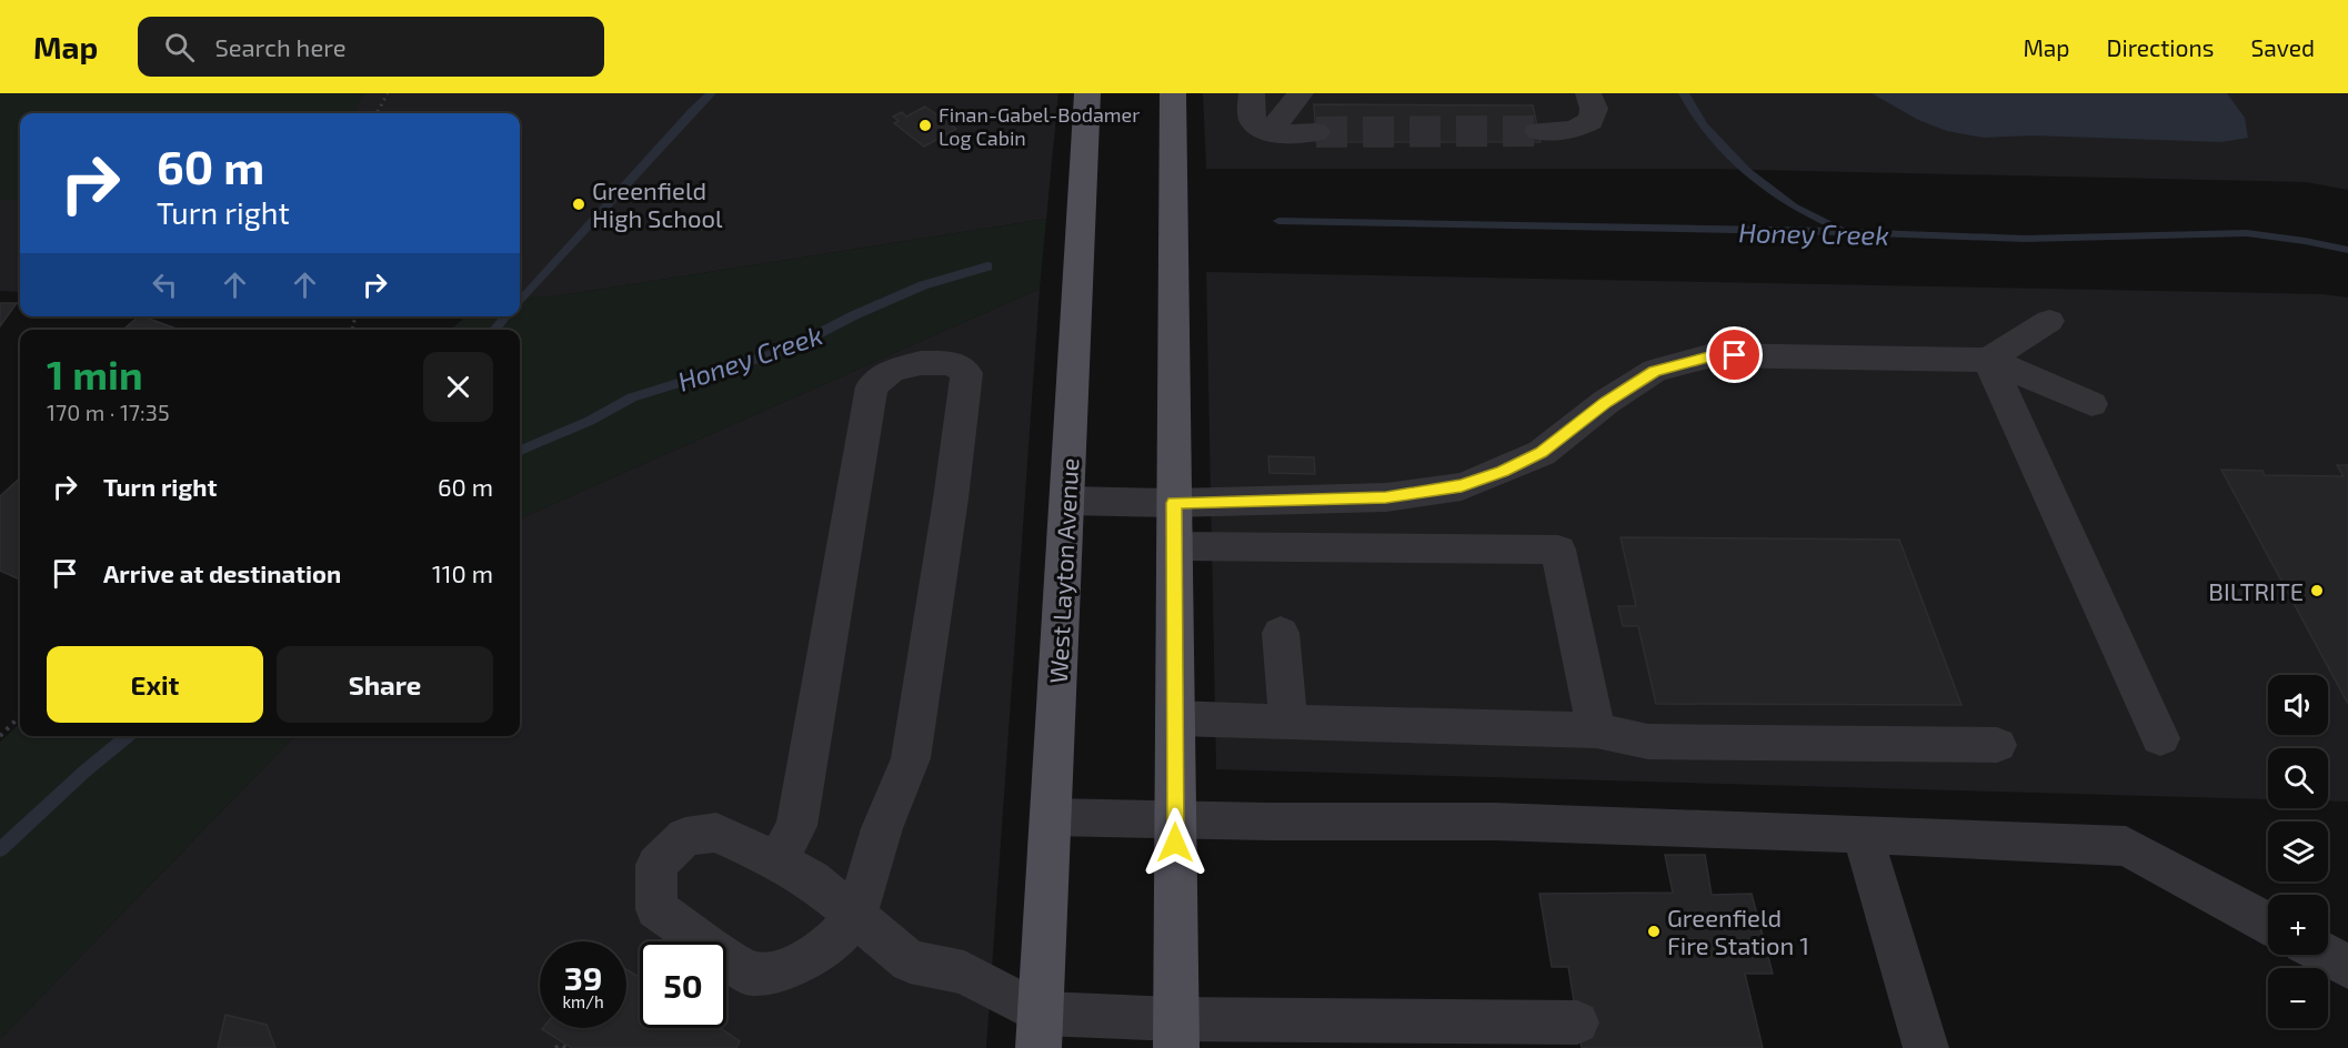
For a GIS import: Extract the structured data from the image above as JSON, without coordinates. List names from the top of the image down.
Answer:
{
  "streets": {
    "main road": ["West Layton Avenue"]
  },
  "water": ["Honey Creek"],
  "places": [
    "Finan-Gabel-Bodamer Log Cabin",
    "Greenfield High School",
    "BILTRITE",
    "Greenfield Fire Station 1"
  ],
  "page": {
    "header": "Map",
    "search": "Search here",
    "nav": ["Map", "Directions", "Saved"],
    "turn": ["60 m", "Turn right"],
    "heading": ["1 min", "170 m · 17:35"],
    "list": [
      {
        "name": "Turn right",
        "value": "60 m"
      },
      {
        "name": "Arrive at destination",
        "value": "110 m"
      }
    ],
    "buttons": ["Exit", "Share"],
    "map_buttons": ["+", "−"],
    "speed": "39 km/h",
    "limit": "50"
  }
}
